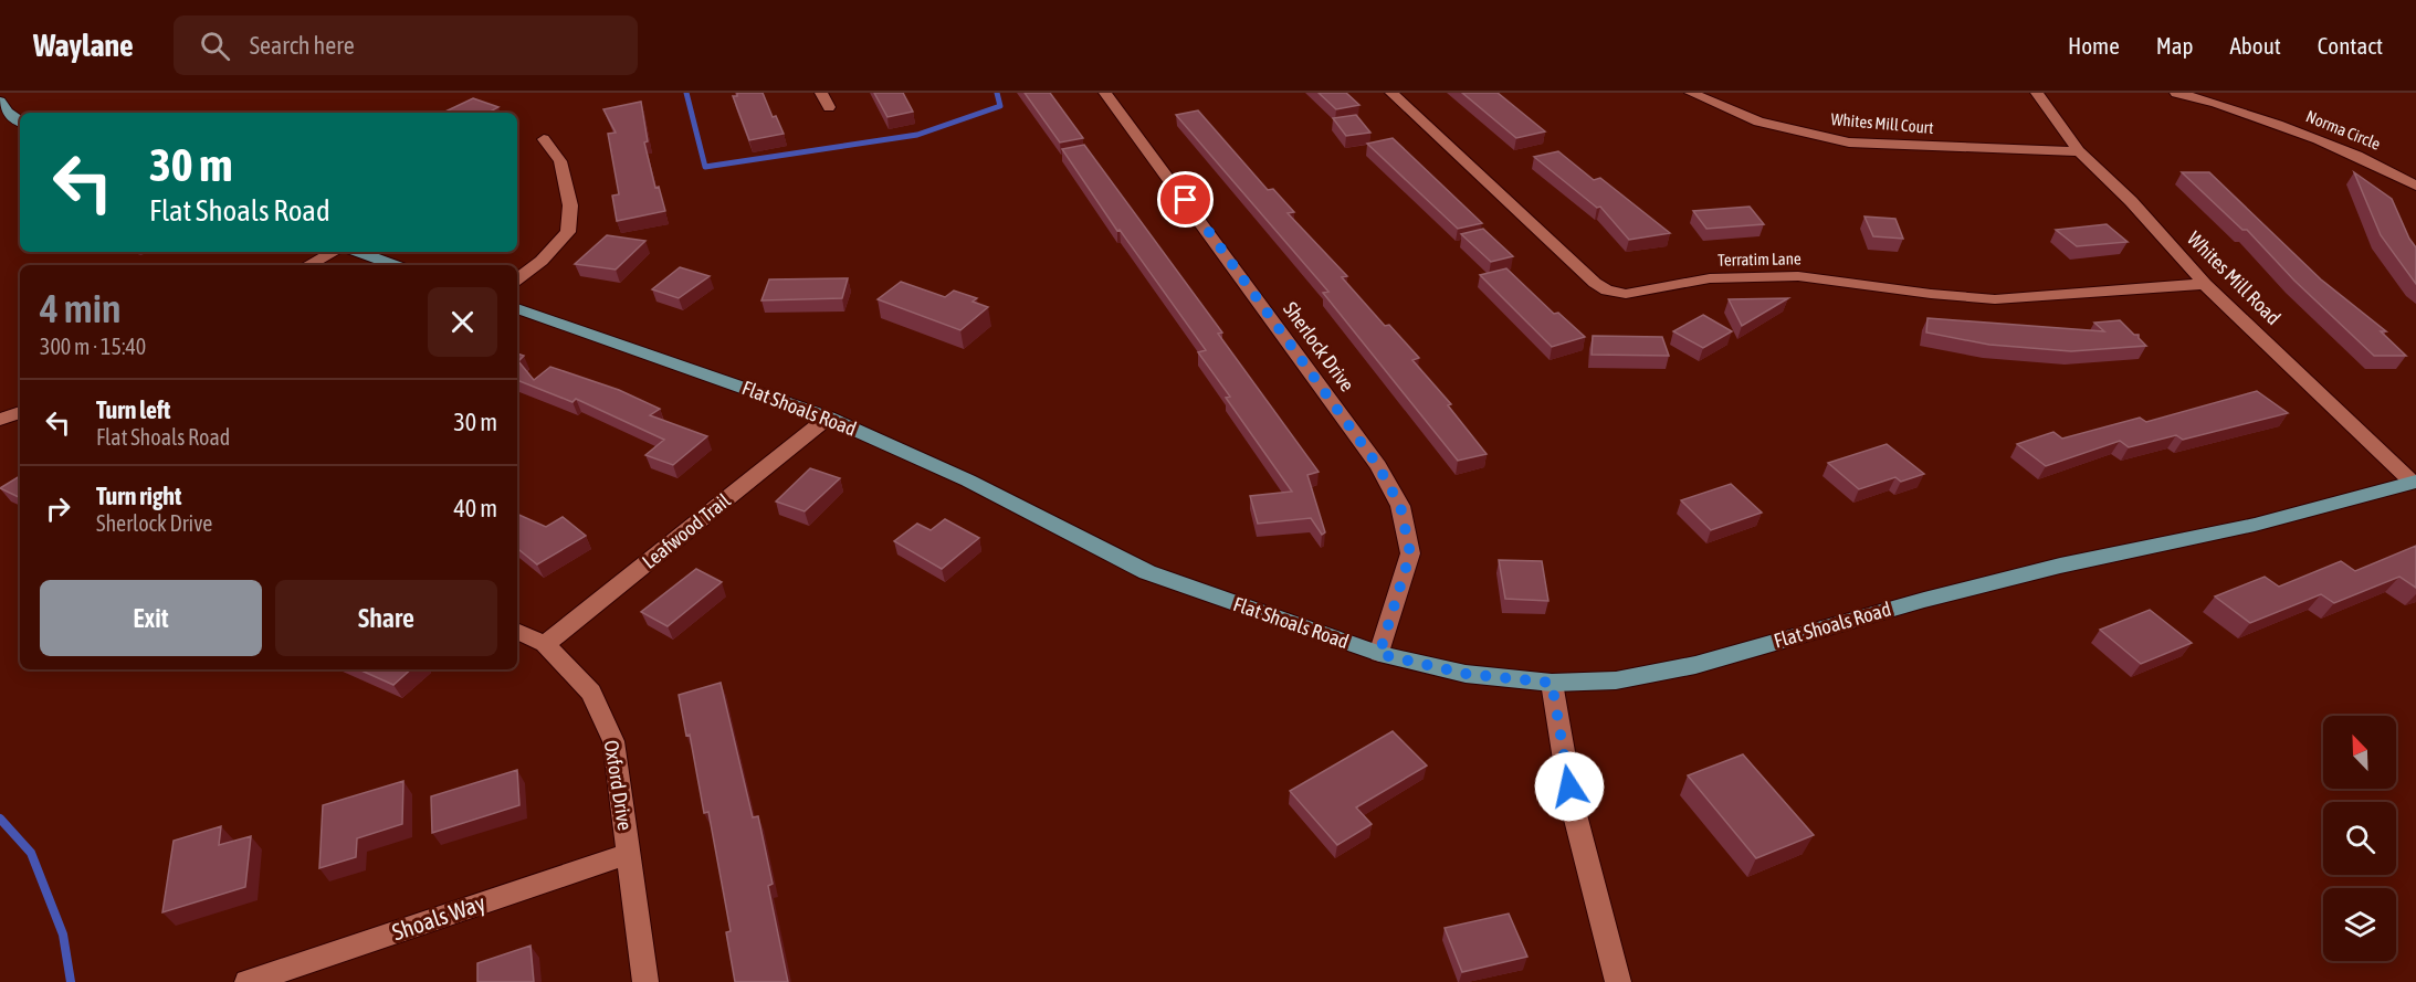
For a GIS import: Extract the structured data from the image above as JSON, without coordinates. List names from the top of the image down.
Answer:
{
  "streets": {
    "main road": ["Flat Shoals Road"],
    "street": [
      "Whites Mill Court",
      "Norma Circle",
      "Terratim Lane",
      "Whites Mill Road",
      "Sherlock Drive",
      "Leafwood Trail",
      "Oxford Drive",
      "Shoals Way"
    ]
  },
  "crossings": [
    ["Whites Mill Court", "Whites Mill Road"],
    ["Terratim Lane", "Whites Mill Road"],
    ["Whites Mill Road", "Flat Shoals Road"],
    ["Sherlock Drive", "Flat Shoals Road"],
    ["Flat Shoals Road", "Leafwood Trail"],
    ["Leafwood Trail", "Oxford Drive"],
    ["Oxford Drive", "Shoals Way"]
  ],
  "north": "top left",
  "page": {
    "header": "Waylane",
    "search": "Search here",
    "nav": [
      "Home",
      "Map",
      "About",
      "Contact"
    ],
    "turn": ["30 m", "Flat Shoals Road"],
    "heading": ["4 min", "300 m · 15:40"],
    "list": [
      {
        "name": "Turn left",
        "note": "Flat Shoals Road",
        "value": "30 m"
      },
      {
        "name": "Turn right",
        "note": "Sherlock Drive",
        "value": "40 m"
      }
    ],
    "buttons": ["Exit", "Share"]
  }
}
